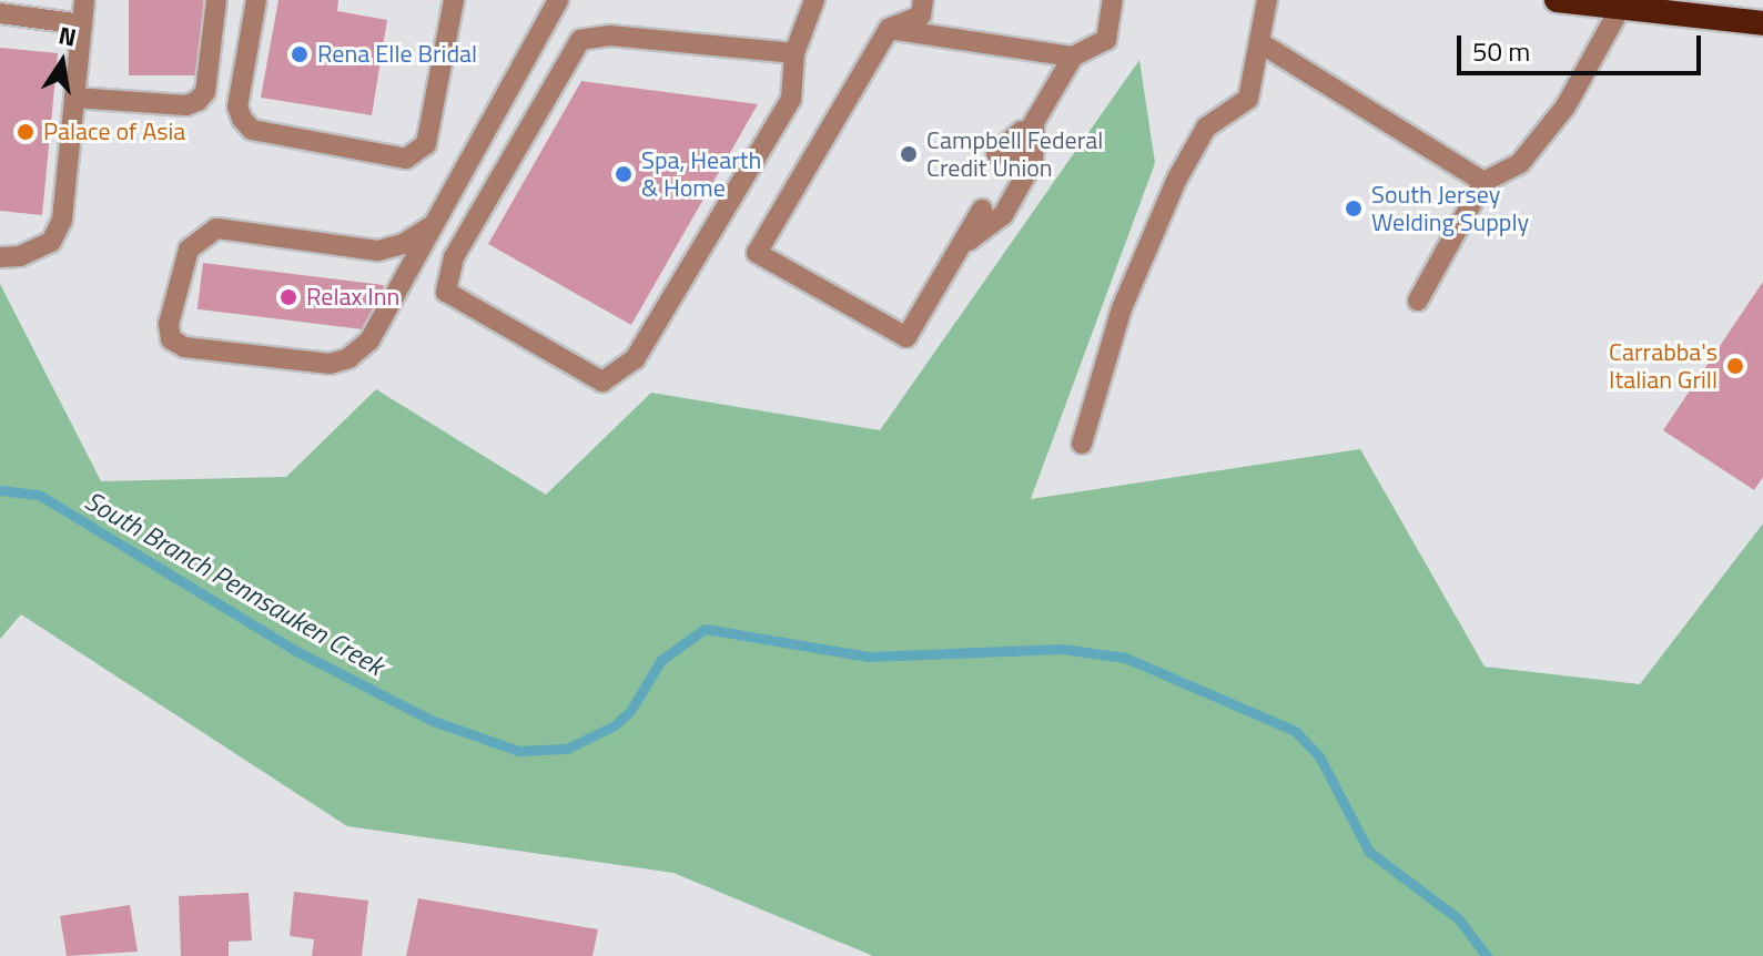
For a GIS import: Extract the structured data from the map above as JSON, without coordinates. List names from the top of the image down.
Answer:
{
  "water": ["South Branch Pennsauken Creek"],
  "places": [
    "Rena Elle Bridal",
    "Palace of Asia",
    "Campbell Federal Credit Union",
    "Spa, Hearth & Home",
    "South Jersey Welding Supply",
    "Relax Inn",
    "Carrabba's Italian Grill"
  ],
  "scale_bar": "50 m",
  "north": "top"
}
